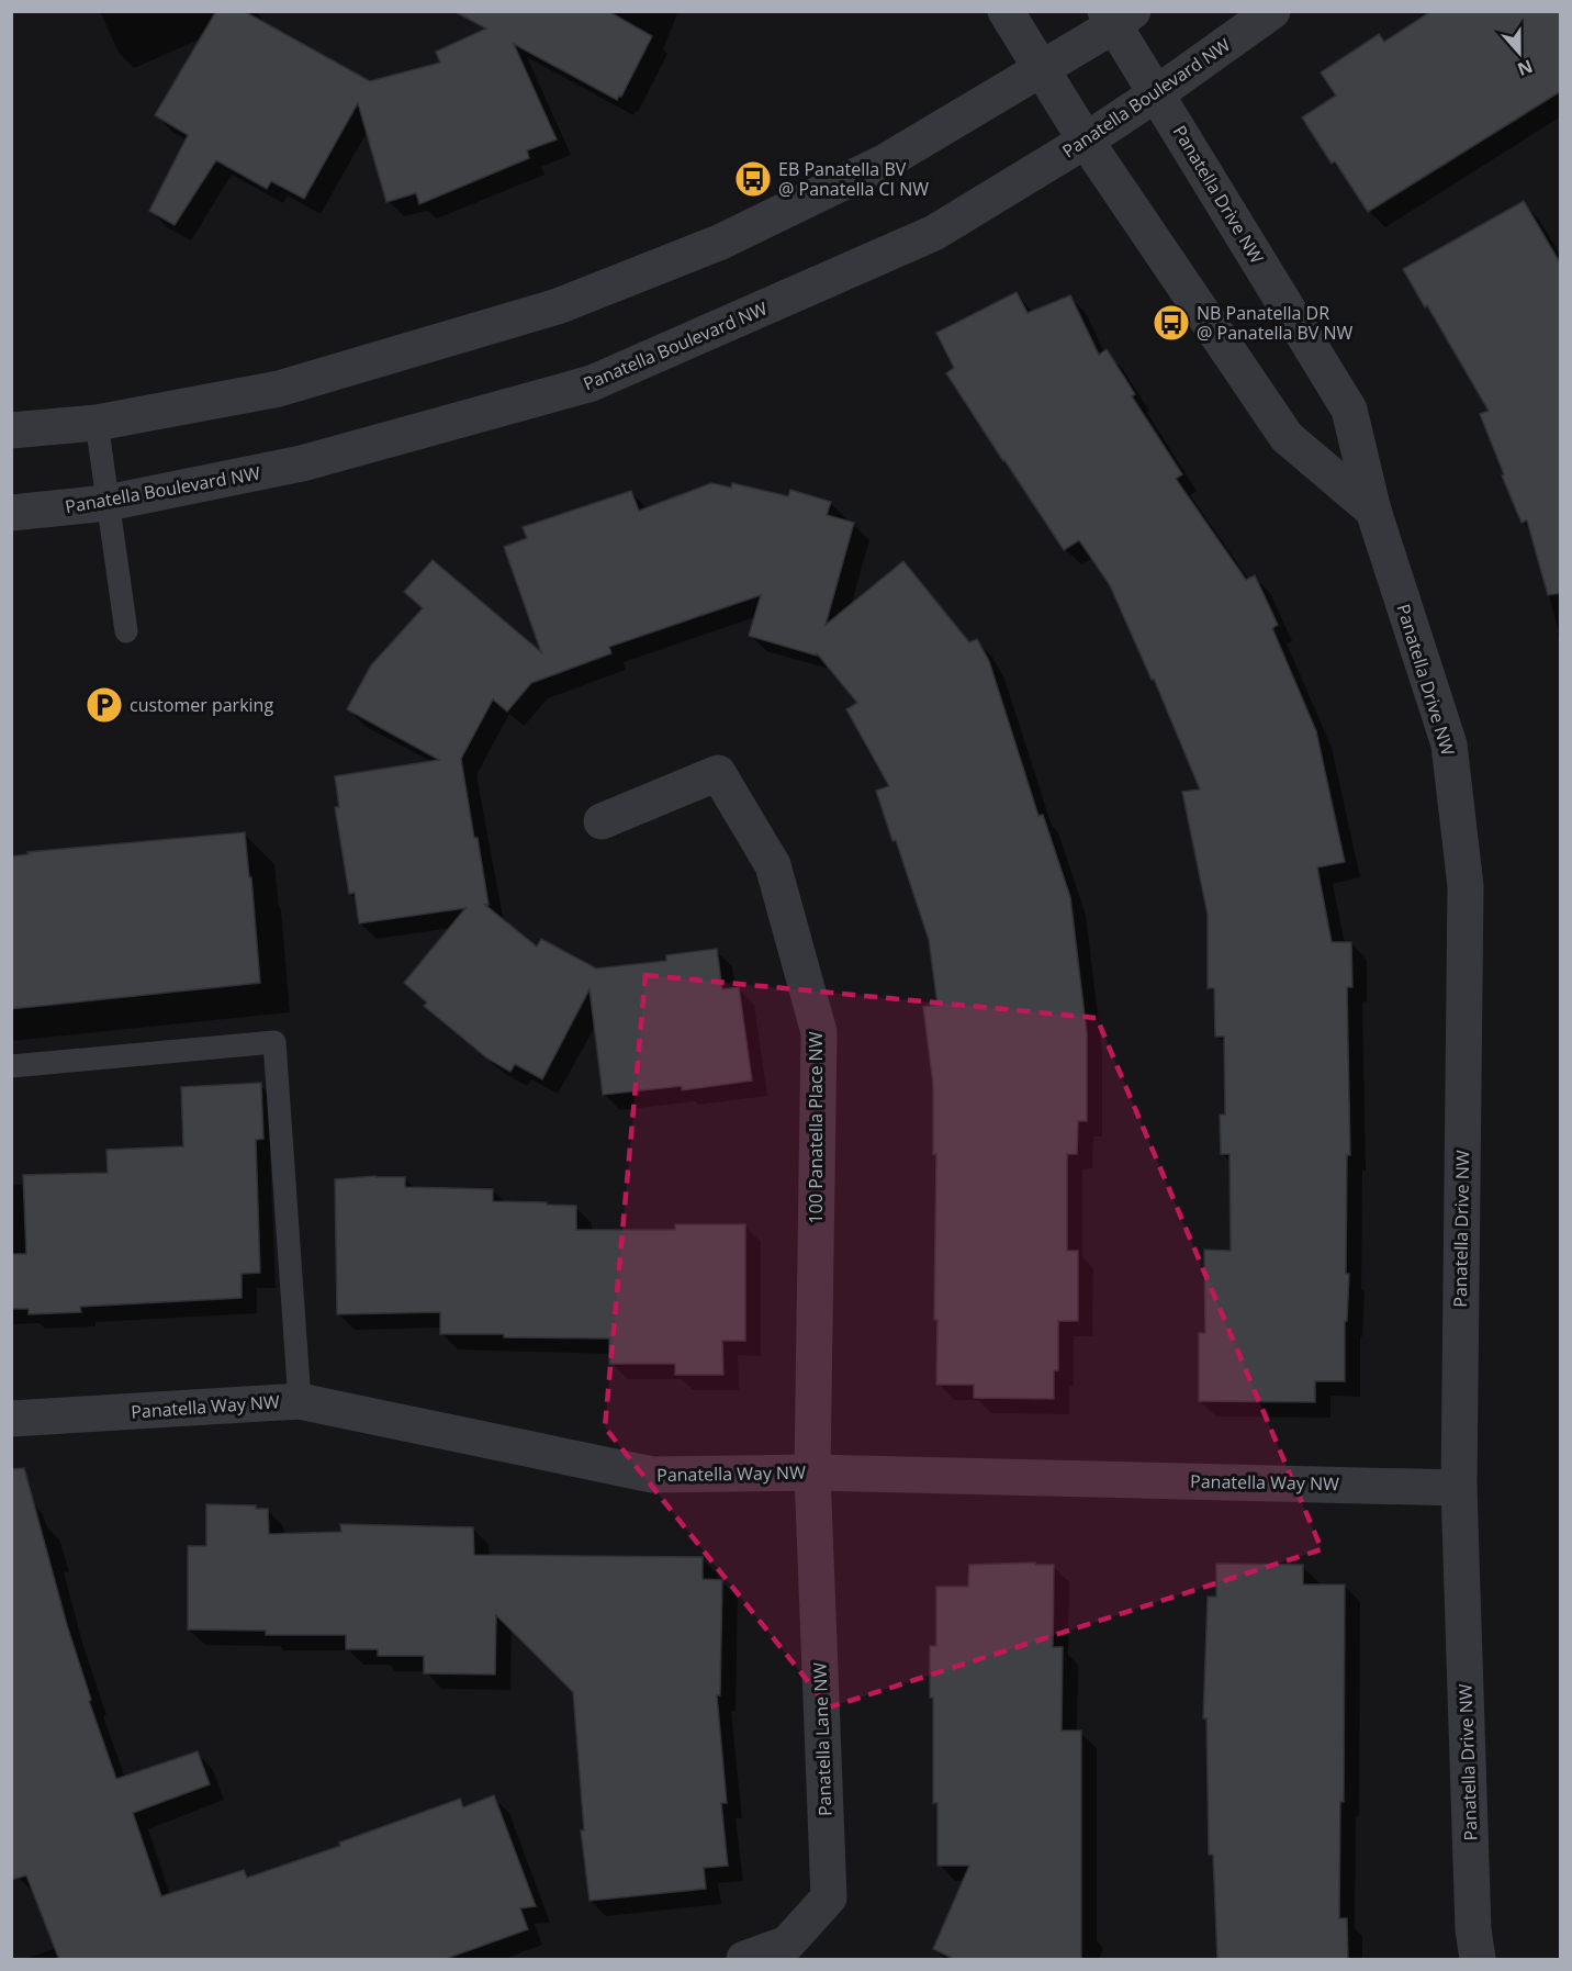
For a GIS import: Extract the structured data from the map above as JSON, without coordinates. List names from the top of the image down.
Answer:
{
  "streets": {
    "street": [
      "Panatella Boulevard NW",
      "Panatella Drive NW",
      "100 Panatella Place NW",
      "Panatella Way NW",
      "Panatella Lane NW"
    ]
  },
  "crossings": [
    ["Panatella Boulevard NW", "Panatella Drive NW"],
    ["Panatella Drive NW", "Panatella Way NW"],
    ["100 Panatella Place NW", "Panatella Way NW"],
    ["100 Panatella Place NW", "Panatella Lane NW"],
    ["Panatella Way NW", "Panatella Lane NW"]
  ],
  "places": {
    "bus stop": ["EB Panatella BV @ Panatella CI NW", "NB Panatella DR @ Panatella BV NW"],
    "parking": ["customer parking"]
  },
  "north": "bottom"
}
